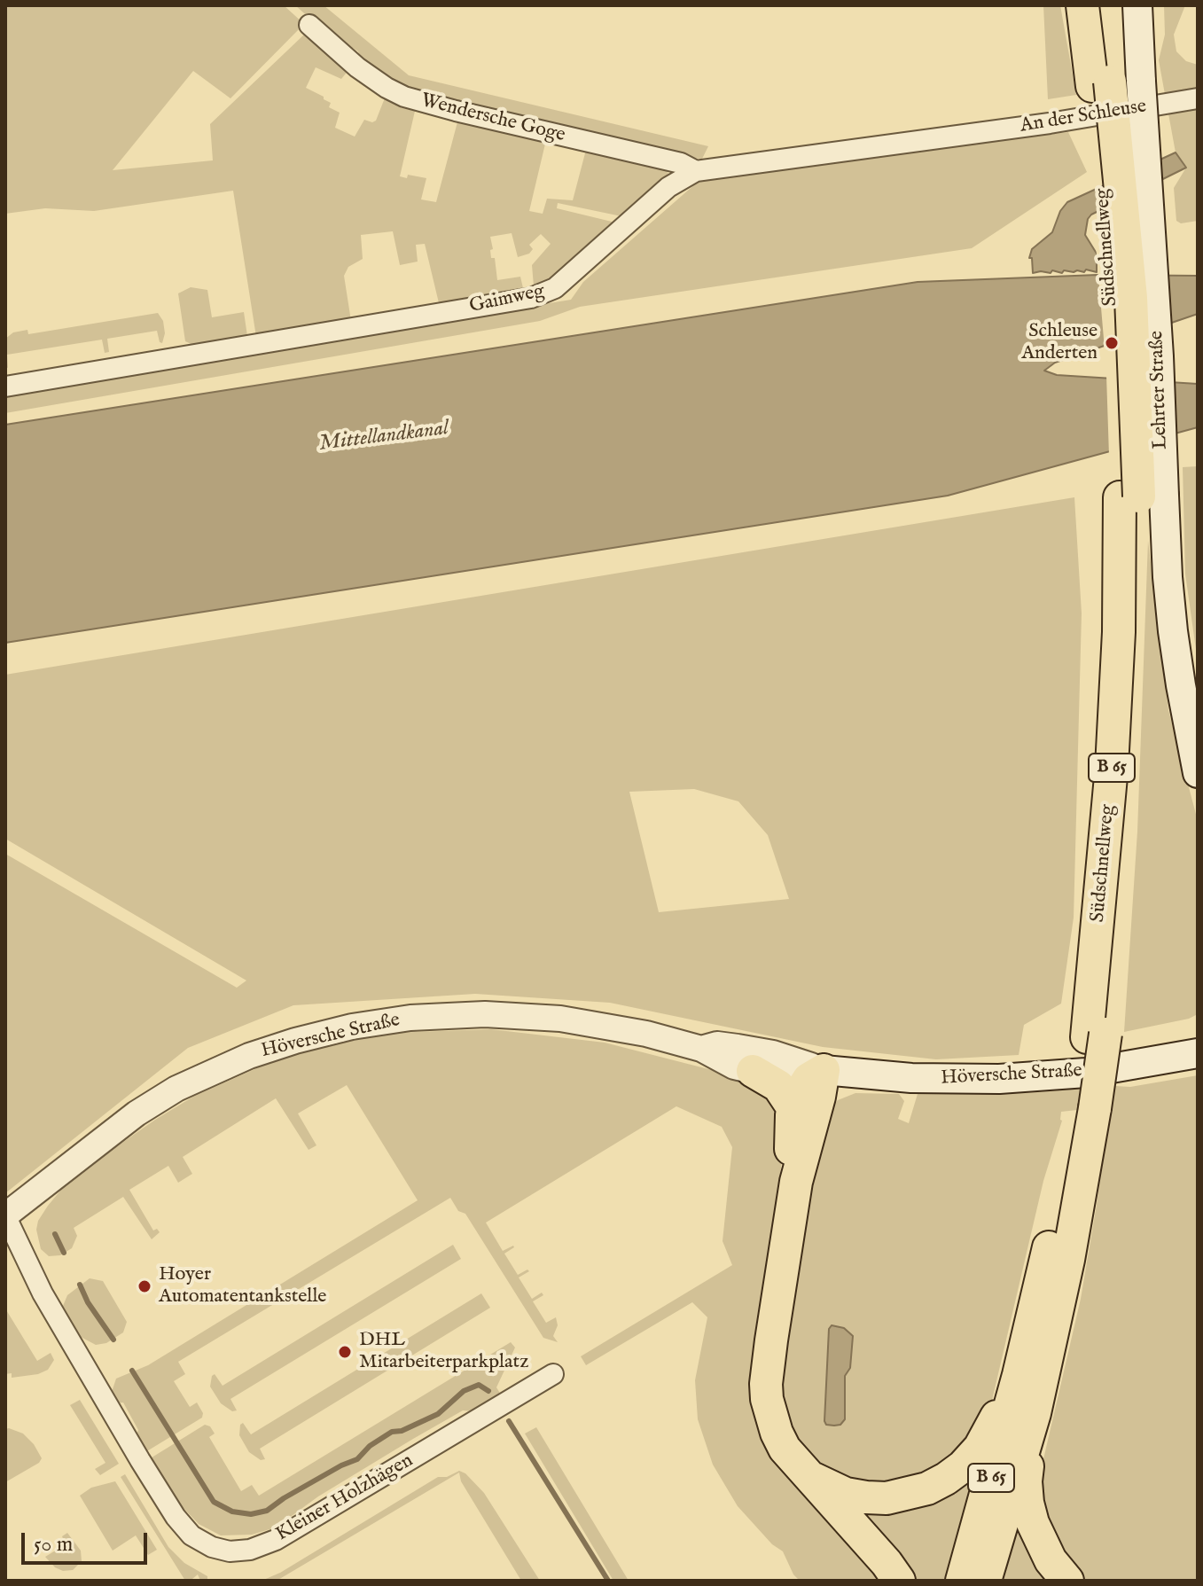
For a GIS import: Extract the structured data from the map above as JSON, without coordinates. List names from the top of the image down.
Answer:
{
  "streets": {
    "highway": ["Südschnellweg", "B 65"],
    "main road": ["Lehrter Straße", "Höversche Straße"],
    "street": [
      "An der Schleuse",
      "Wendersche Goge",
      "Gaimweg",
      "Kleiner Holzhägen"
    ]
  },
  "crossings": [
    ["An der Schleuse", "Gaimweg"],
    ["Wendersche Goge", "Gaimweg"],
    ["Südschnellweg", "Lehrter Straße"],
    ["Höversche Straße", "Kleiner Holzhägen"]
  ],
  "water": ["Mittellandkanal"],
  "places": ["Schleuse Anderten", "Hoyer Automatentankstelle", "DHL Mitarbeiterparkplatz"],
  "scale_bar": "50 m"
}
